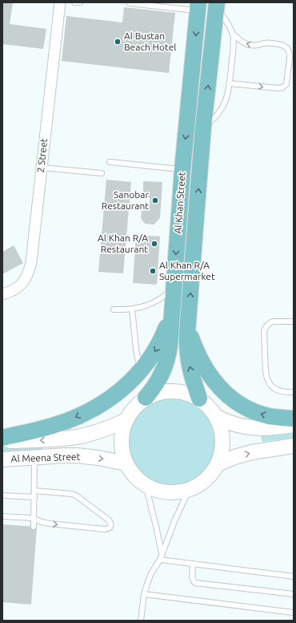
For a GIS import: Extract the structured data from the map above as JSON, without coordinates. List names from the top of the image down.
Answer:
{
  "streets": {
    "main road": ["Al Khan Street", "Al Meena Street"],
    "street": ["2 Street"]
  },
  "crossings": [
    ["Al Khan Street", "Al Meena Street"]
  ],
  "places": [
    "Al Bustan Beach Hotel",
    "Sanobar Restaurant",
    "Al Khan R/A Restaurant",
    "Al Khan R/A Supermarket"
  ]
}
